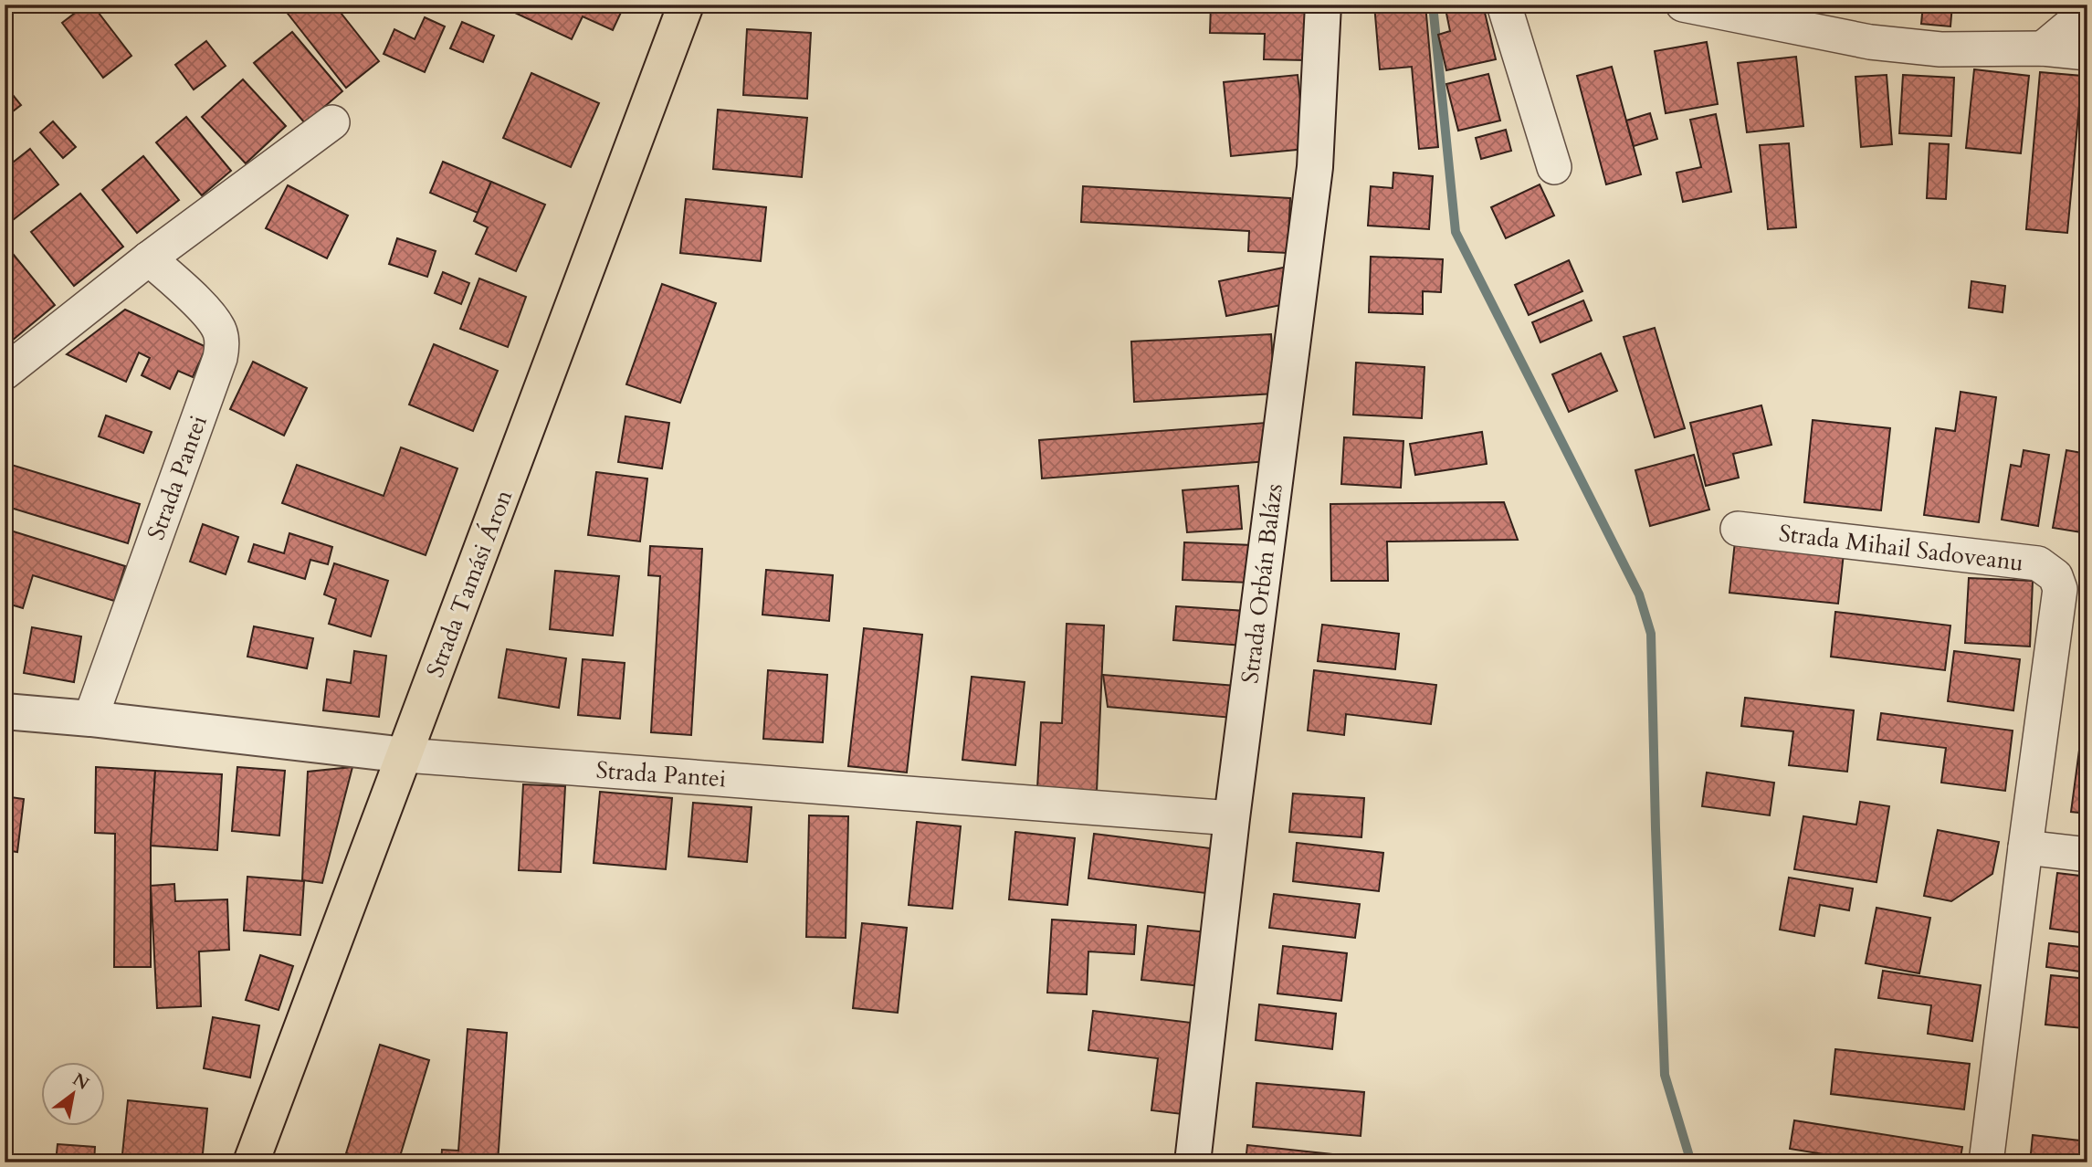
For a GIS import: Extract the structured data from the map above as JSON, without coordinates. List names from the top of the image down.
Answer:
{
  "streets": {
    "main road": ["Strada Pantei", "Strada Tamási Áron", "Strada Orbán Balázs"],
    "street": ["Strada Mihail Sadoveanu"]
  },
  "crossings": [
    ["Strada Pantei", "Strada Tamási Áron"],
    ["Strada Pantei", "Strada Orbán Balázs"]
  ],
  "north": "top right"
}
